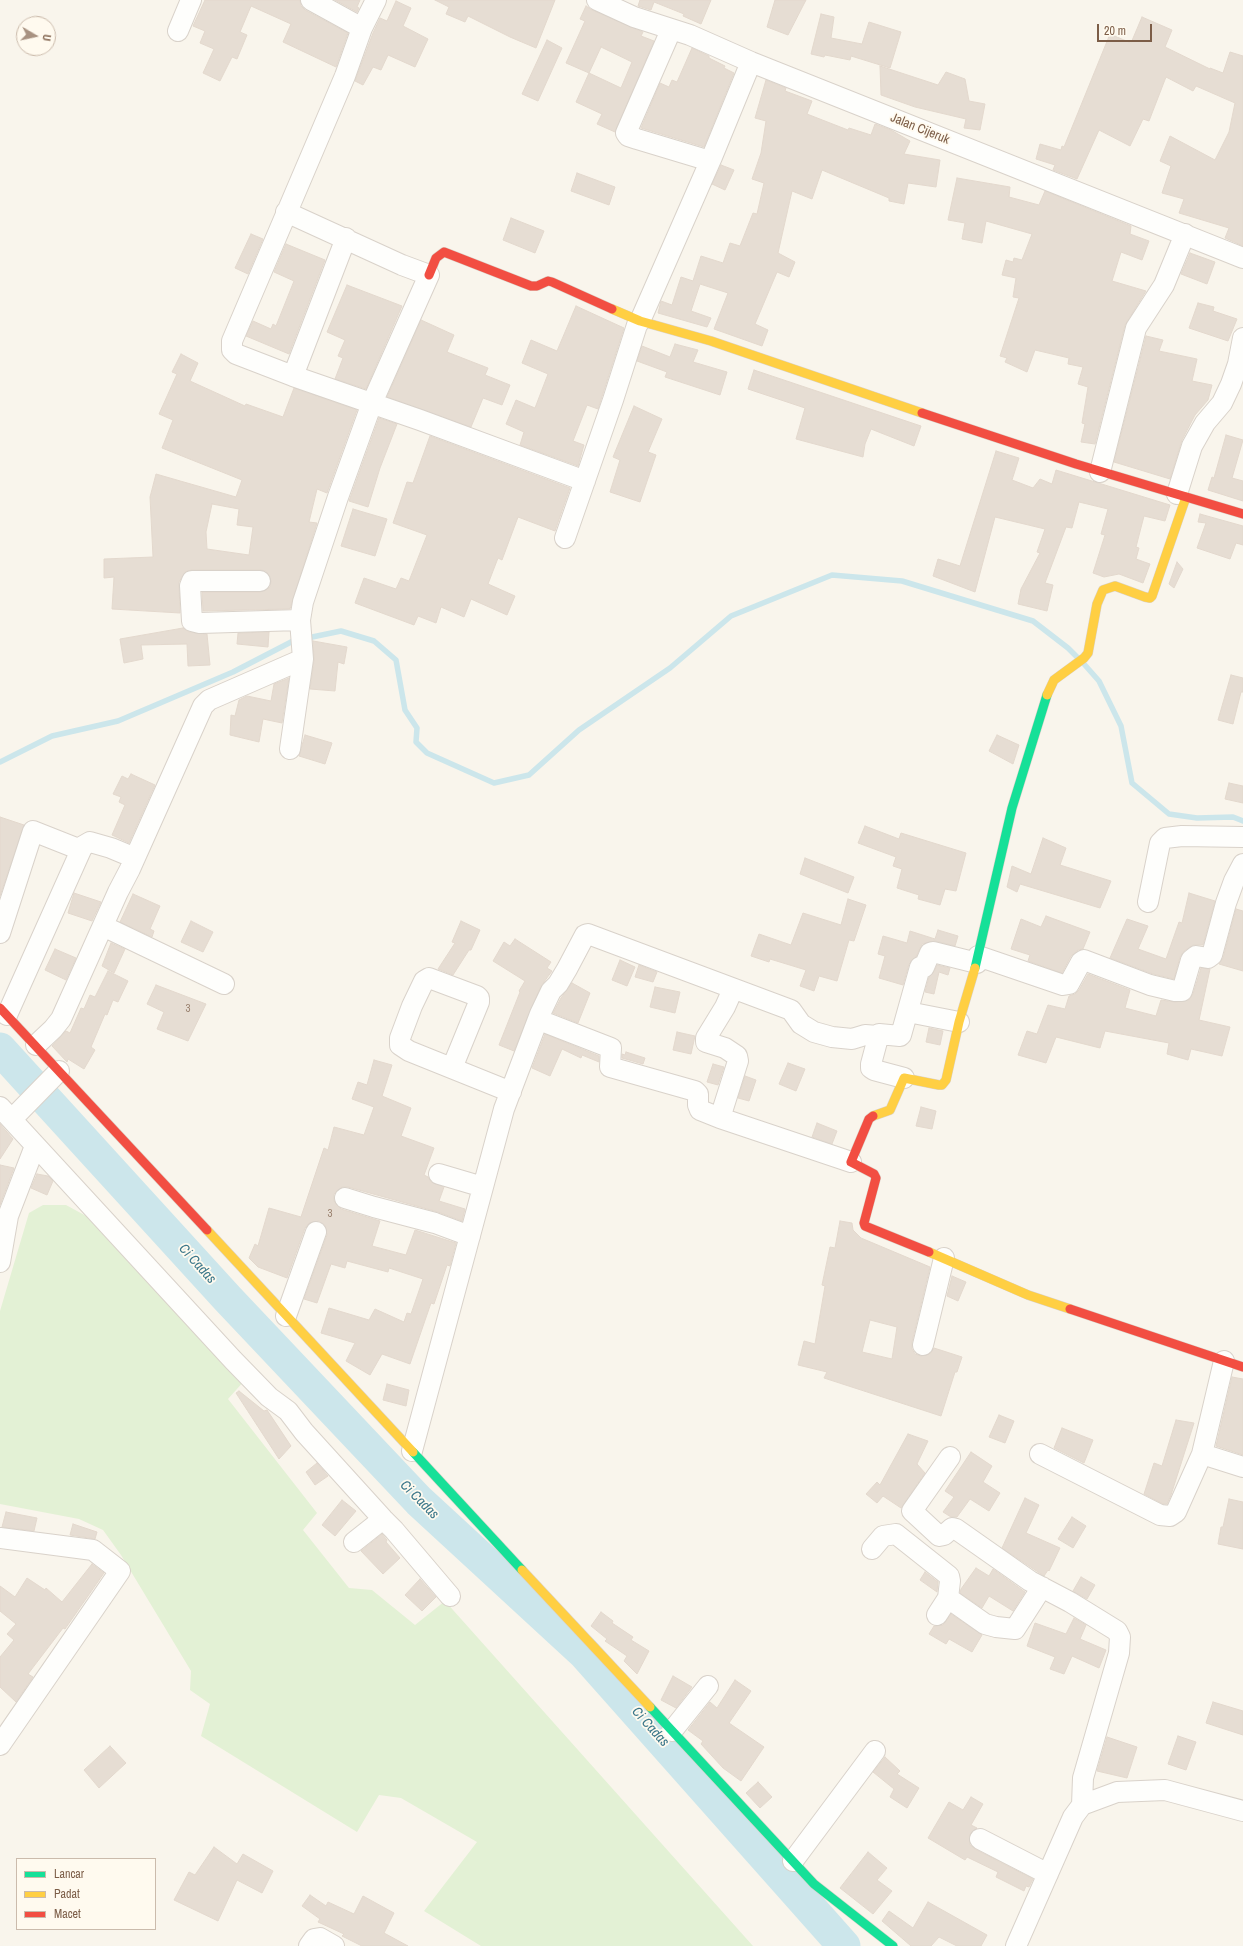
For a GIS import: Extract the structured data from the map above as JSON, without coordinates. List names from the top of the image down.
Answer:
{
  "streets": {
    "street": ["Jalan Cijeruk"]
  },
  "water": ["Ci Cadas"],
  "house_numbers": ["3", "3"],
  "legend": ["Lancar", "Padat", "Macet"],
  "scale_bar": "20 m",
  "north": "right"
}
